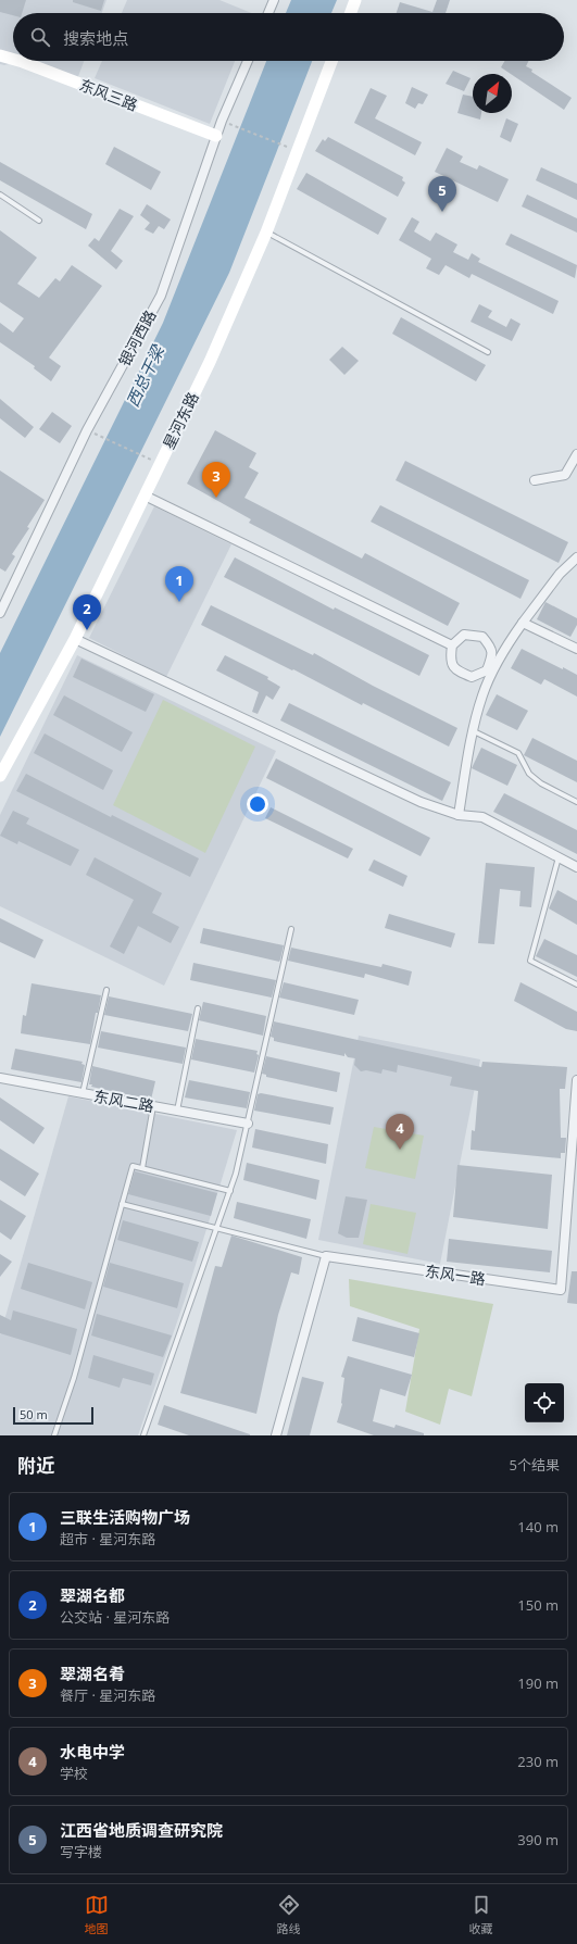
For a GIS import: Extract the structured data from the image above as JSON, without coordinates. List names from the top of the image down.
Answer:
{
  "streets": {
    "main road": ["东风三路", "星河东路"],
    "street": ["银河西路", "东风二路", "东风一路"]
  },
  "crossings": [
    ["东风三路", "银河西路"]
  ],
  "water": ["西总干梁"],
  "scale_bar": "50 m",
  "north": "top right",
  "page": {
    "search": "搜索地点",
    "pins": [
      "5",
      "3",
      "1",
      "2",
      "4"
    ],
    "scale": "50 m",
    "heading": ["附近", "5个结果"],
    "list": [
      {
        "mark": "1",
        "name": "三联生活购物广场",
        "note": "超市 · 星河东路",
        "value": "140 m"
      },
      {
        "mark": "2",
        "name": "翠湖名都",
        "note": "公交站 · 星河东路",
        "value": "150 m"
      },
      {
        "mark": "3",
        "name": "翠湖名肴",
        "note": "餐厅 · 星河东路",
        "value": "190 m"
      },
      {
        "mark": "4",
        "name": "水电中学",
        "note": "学校",
        "value": "230 m"
      },
      {
        "mark": "5",
        "name": "江西省地质调查研究院",
        "note": "写字楼",
        "value": "390 m"
      }
    ],
    "nav": ["地图", "路线", "收藏"]
  }
}
